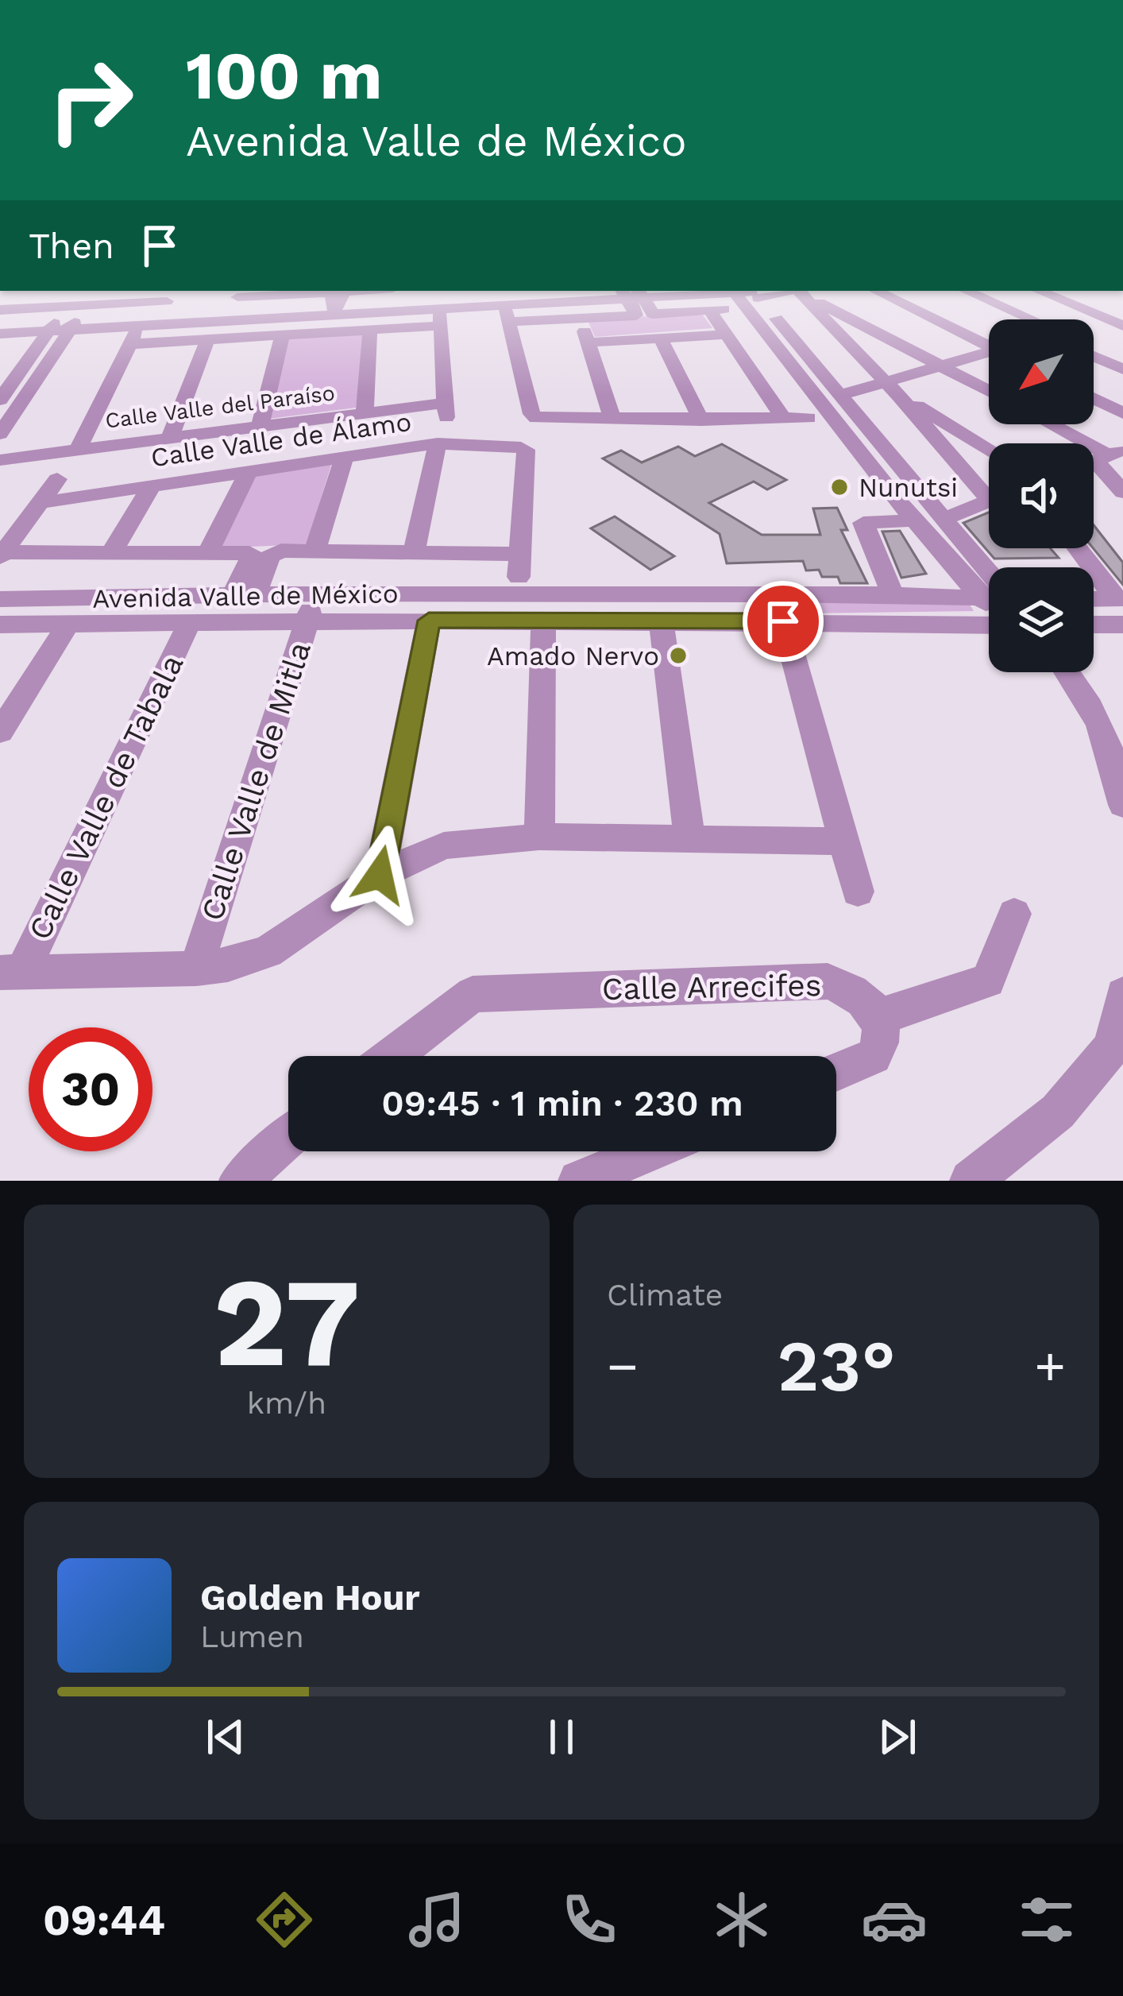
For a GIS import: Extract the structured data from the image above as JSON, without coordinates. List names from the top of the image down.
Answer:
{
  "streets": {
    "street": [
      "Calle Valle del Paraíso",
      "Calle Valle de Álamo",
      "Avenida Valle de México",
      "Calle Valle de Mitla",
      "Calle Valle de Tabala",
      "Calle Arrecifes"
    ]
  },
  "crossings": [
    ["Avenida Valle de México", "Calle Valle de Mitla"],
    ["Avenida Valle de México", "Calle Valle de Tabala"]
  ],
  "places": ["Nunutsi", "Amado Nervo"],
  "north": "bottom left",
  "page": {
    "turn": ["100 m", "Avenida Valle de México"],
    "then": "Then",
    "limit": "30",
    "trip": "09:45 · 1 min · 230 m",
    "tile": [
      ["27", "km/h"],
      "Climate"
    ],
    "heat": ["−", "23°", "+"],
    "song": ["Golden Hour", "Lumen"],
    "tabs": "09:44"
  }
}
